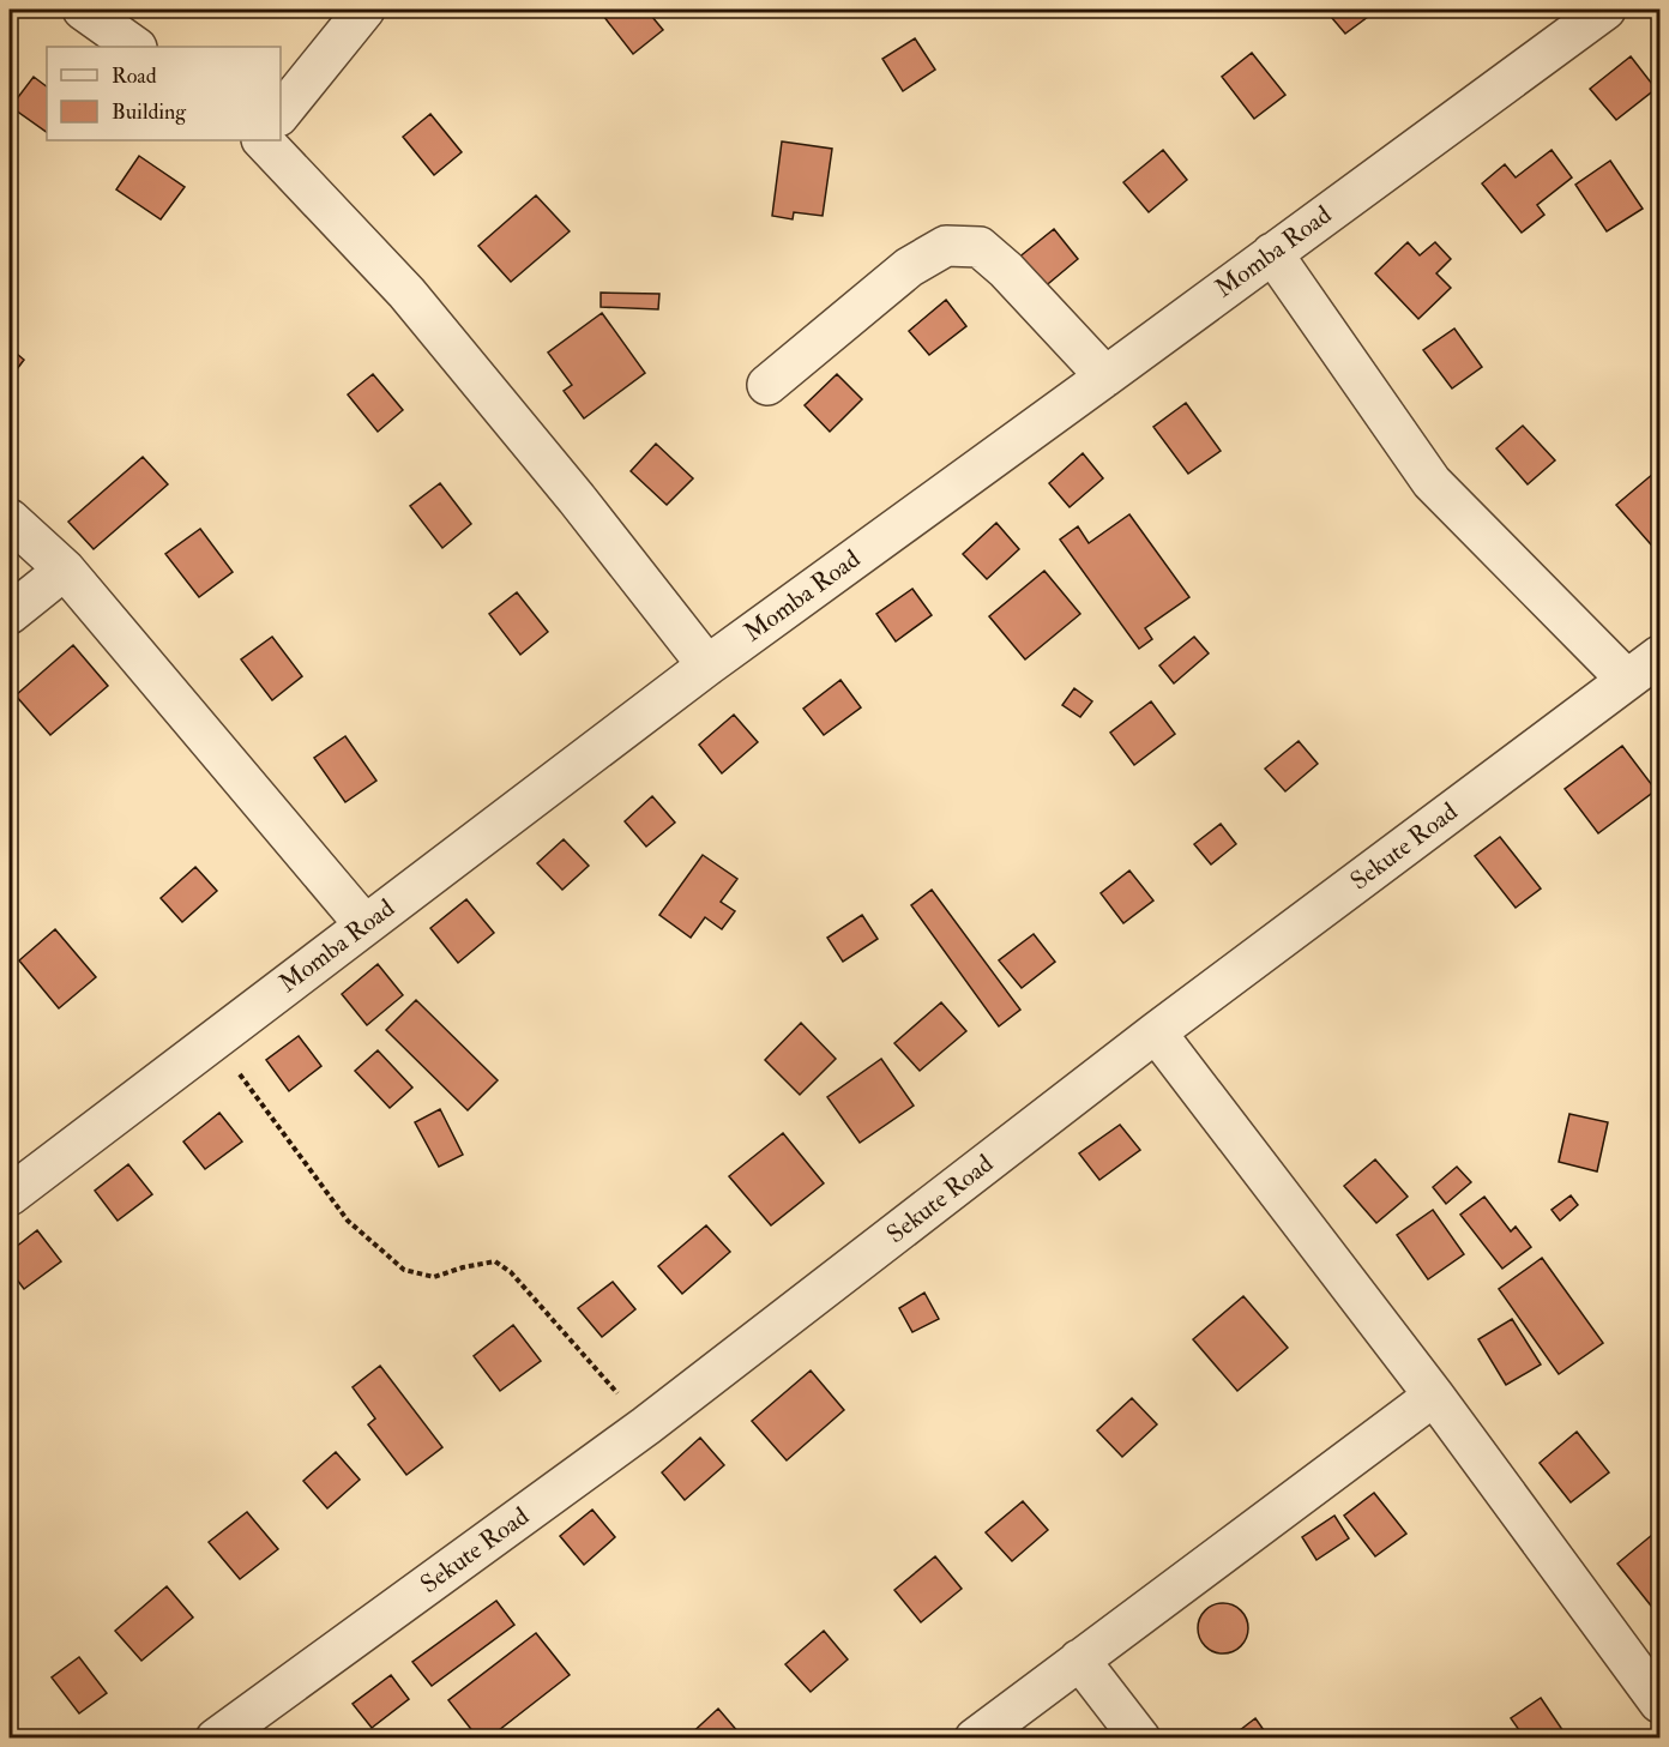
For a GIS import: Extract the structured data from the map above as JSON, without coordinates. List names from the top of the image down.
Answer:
{
  "streets": {
    "street": ["Momba Road", "Sekute Road"]
  },
  "legend": ["Road", "Building"]
}
